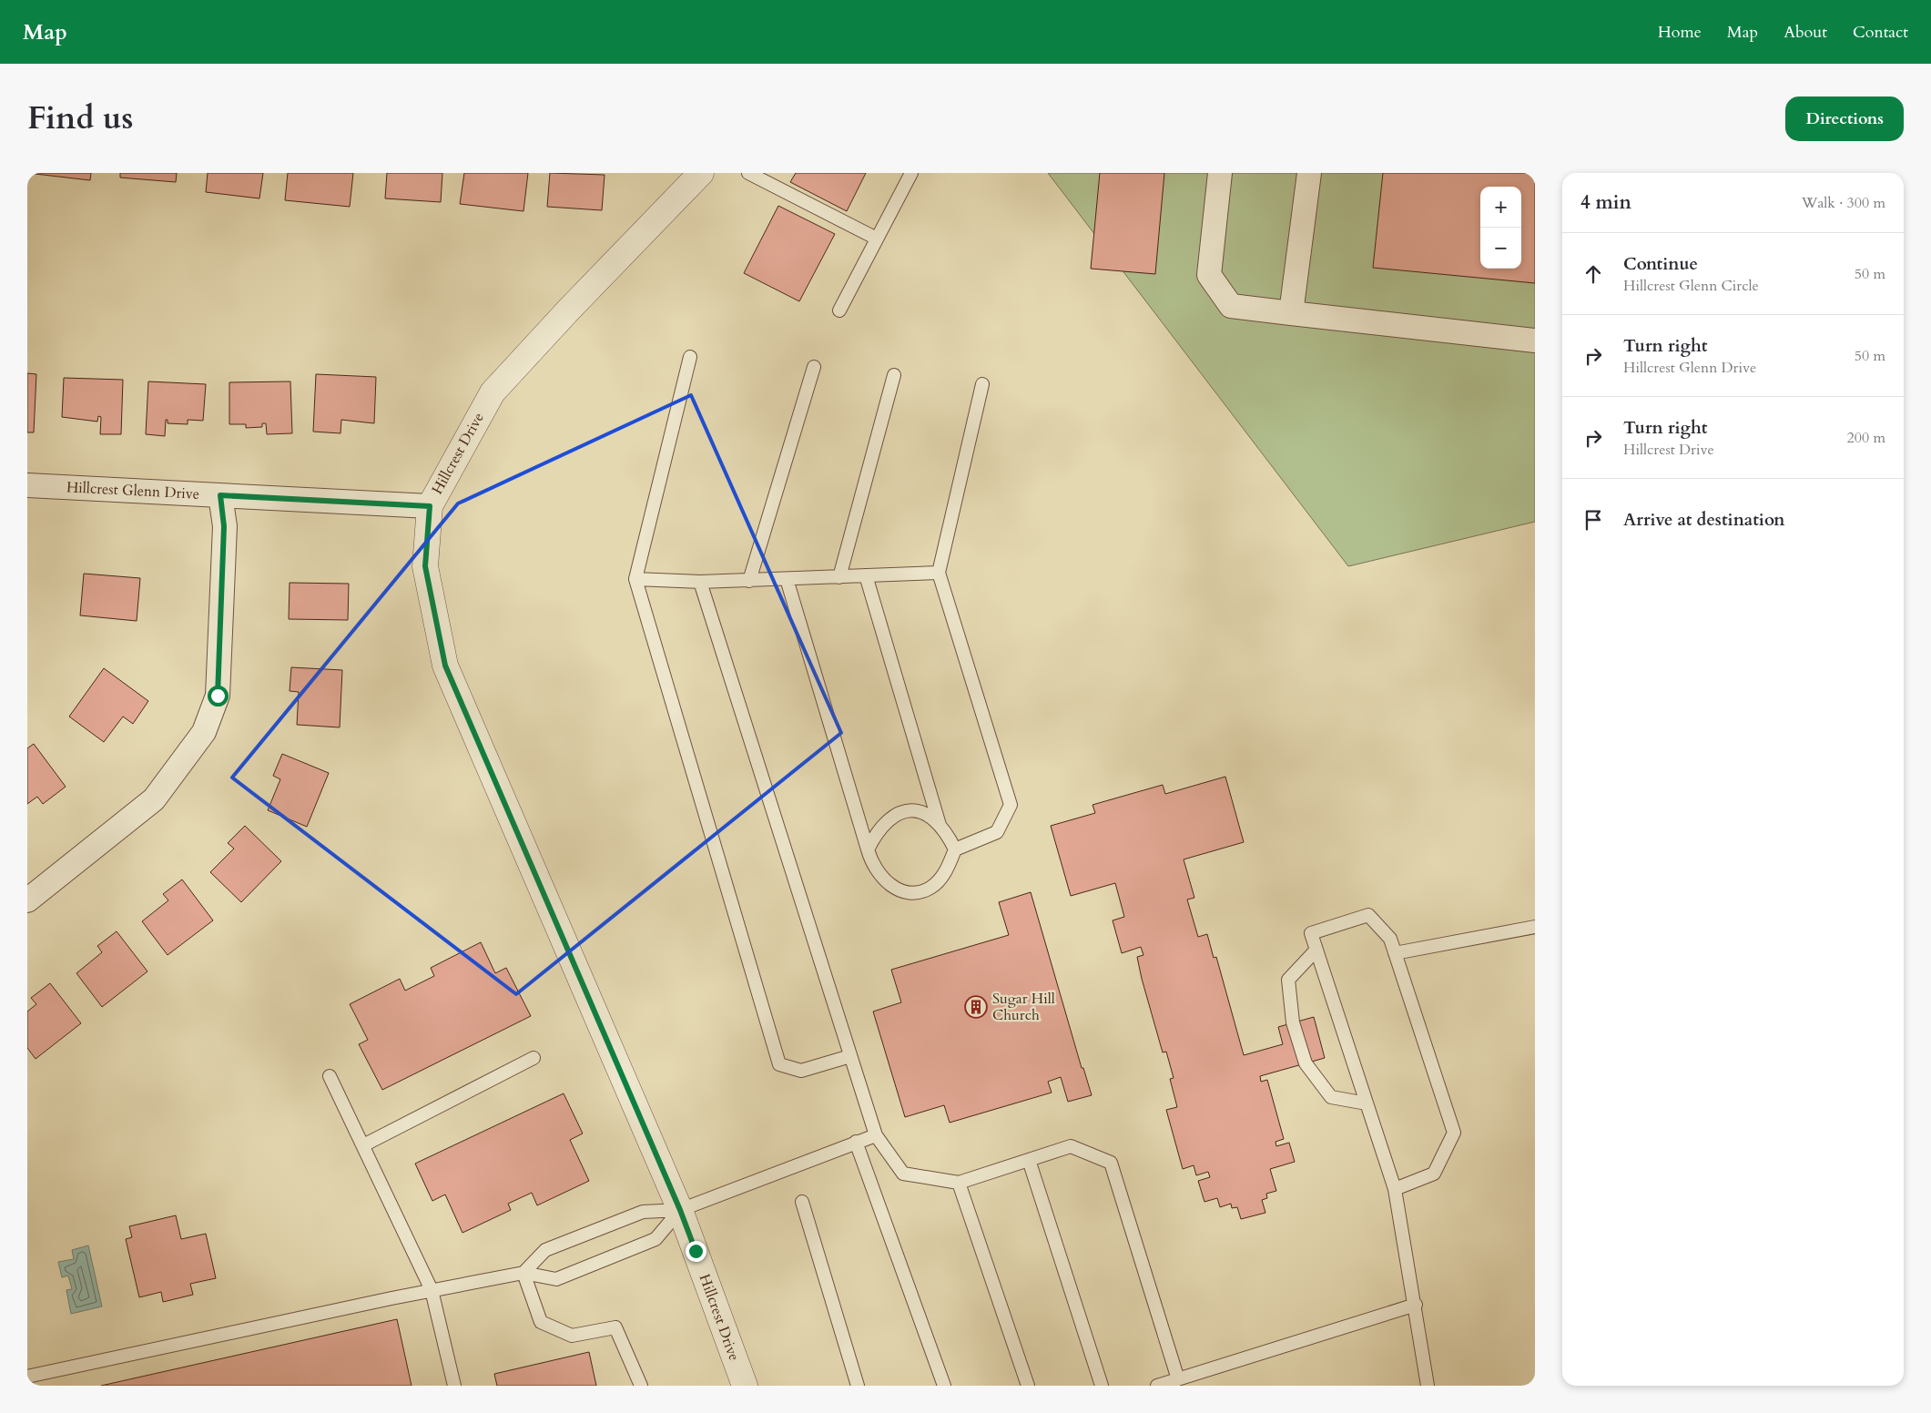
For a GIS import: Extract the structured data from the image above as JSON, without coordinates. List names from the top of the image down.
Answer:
{
  "streets": {
    "street": ["Hillcrest Drive", "Hillcrest Glenn Drive"]
  },
  "crossings": [
    ["Hillcrest Drive", "Hillcrest Glenn Drive"]
  ],
  "places": {
    "building": ["Sugar Hill Church"]
  },
  "page": {
    "header": "Map",
    "nav": [
      "Home",
      "Map",
      "About",
      "Contact"
    ],
    "title": "Find us",
    "buttons": "Directions",
    "heading": ["4 min", "Walk · 300 m"],
    "map_buttons": ["+", "−"],
    "list": [
      ["Continue", "Hillcrest Glenn Circle", "50 m"],
      ["Turn right", "Hillcrest Glenn Drive", "50 m"],
      ["Turn right", "Hillcrest Drive", "200 m"],
      "Arrive at destination"
    ]
  }
}
